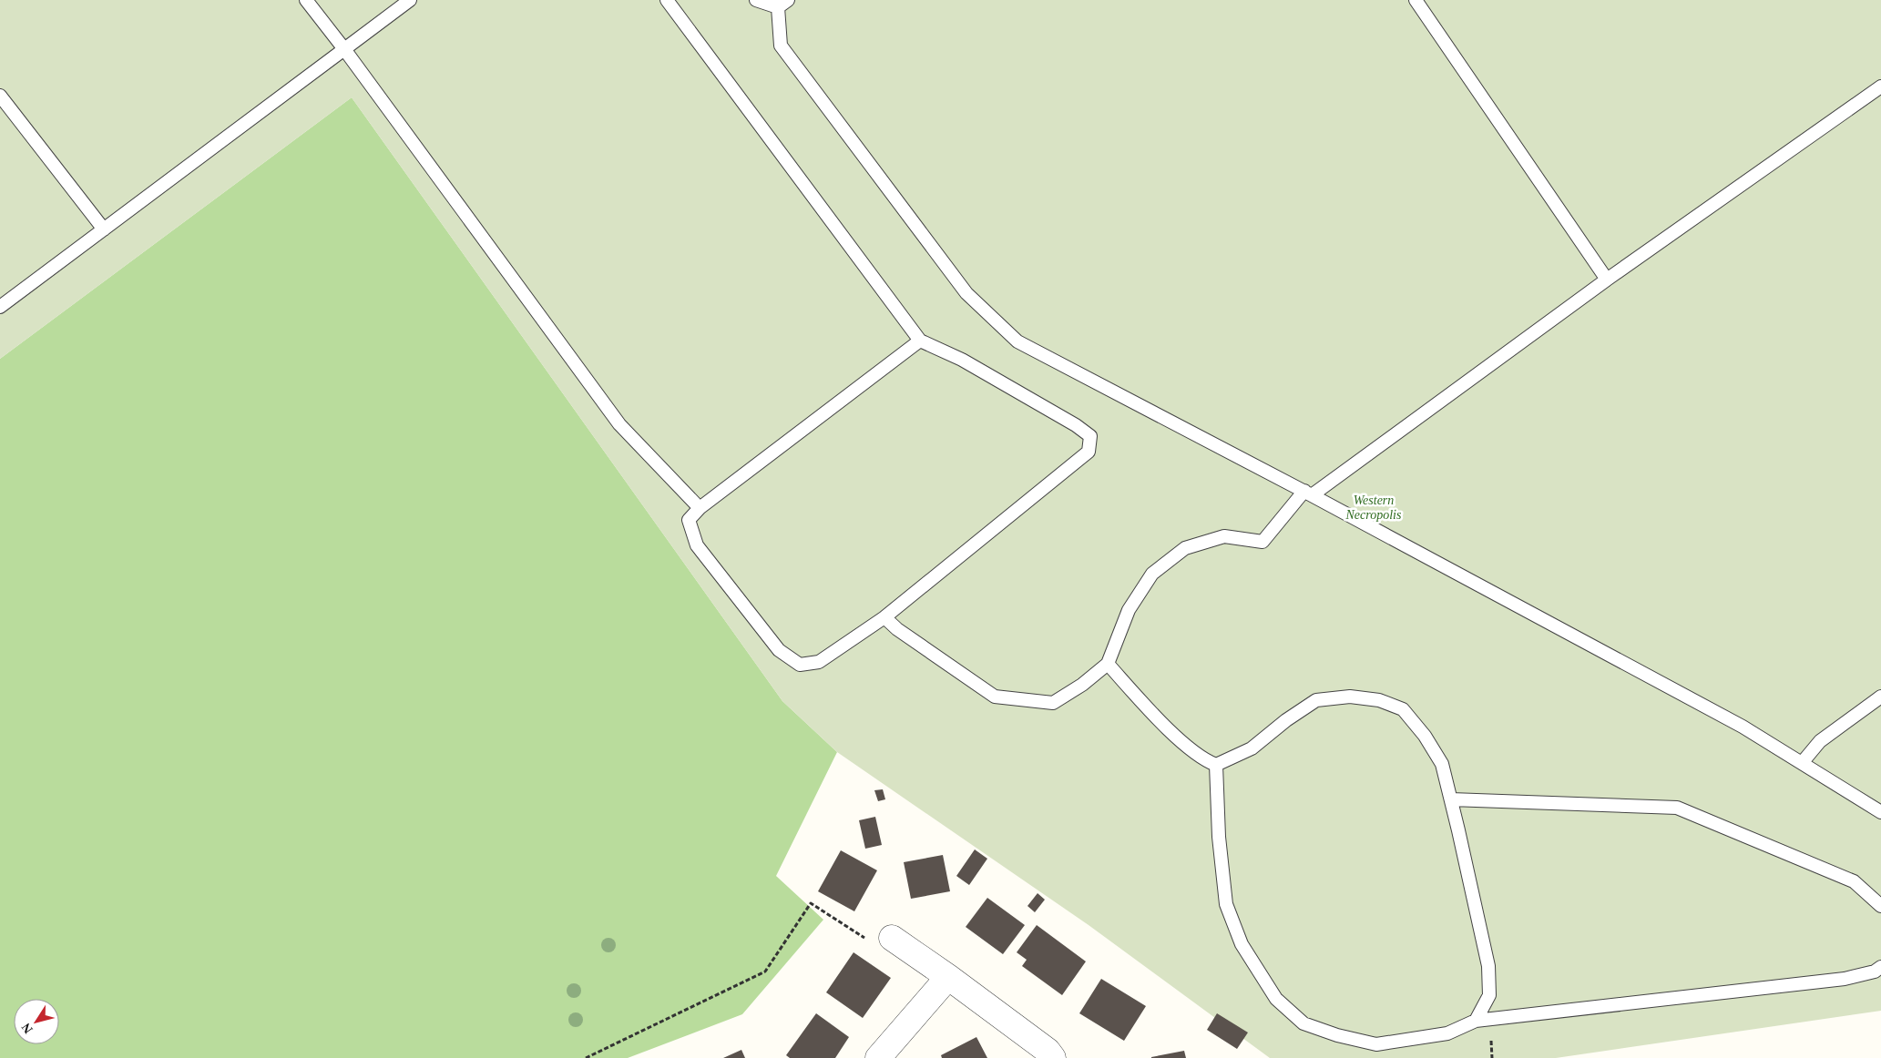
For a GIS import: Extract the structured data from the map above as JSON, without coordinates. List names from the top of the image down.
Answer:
{
  "parks": ["Western Necropolis"],
  "north": "bottom left"
}
